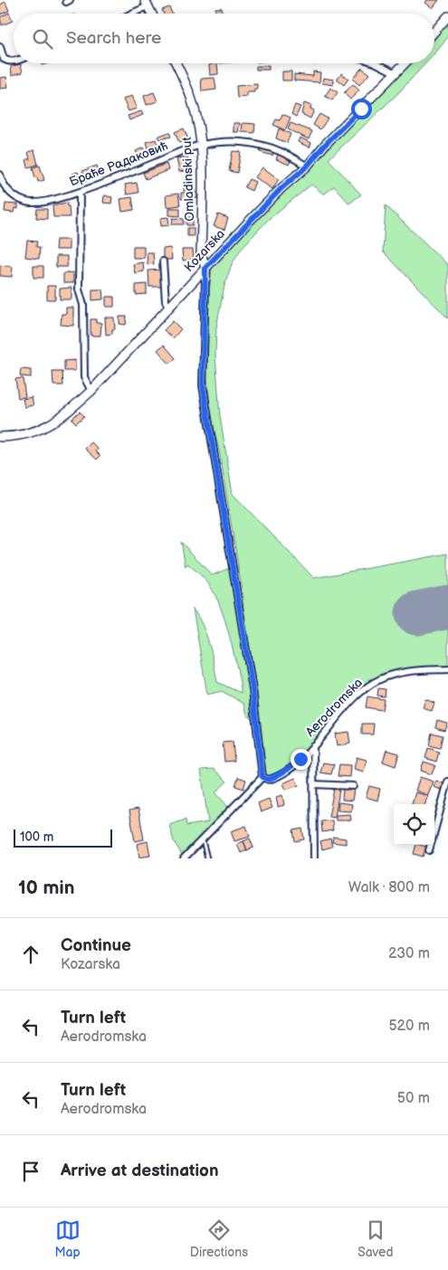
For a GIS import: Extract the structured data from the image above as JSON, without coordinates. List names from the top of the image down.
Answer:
{
  "streets": {
    "street": [
      "Браће Радаковић",
      "Omladinski put",
      "Kozarska",
      "Aerodromska"
    ]
  },
  "crossings": [
    ["Браће Радаковић", "Omladinski put"],
    ["Браће Радаковић", "Kozarska"],
    ["Omladinski put", "Kozarska"]
  ],
  "scale_bar": "100 m",
  "page": {
    "search": "Search here",
    "scale": "100 m",
    "heading": ["10 min", "Walk · 800 m"],
    "list": [
      ["Continue", "Kozarska", "230 m"],
      ["Turn left", "Aerodromska", "520 m"],
      ["Turn left", "Aerodromska", "50 m"],
      "Arrive at destination"
    ],
    "nav": ["Map", "Directions", "Saved"]
  }
}
